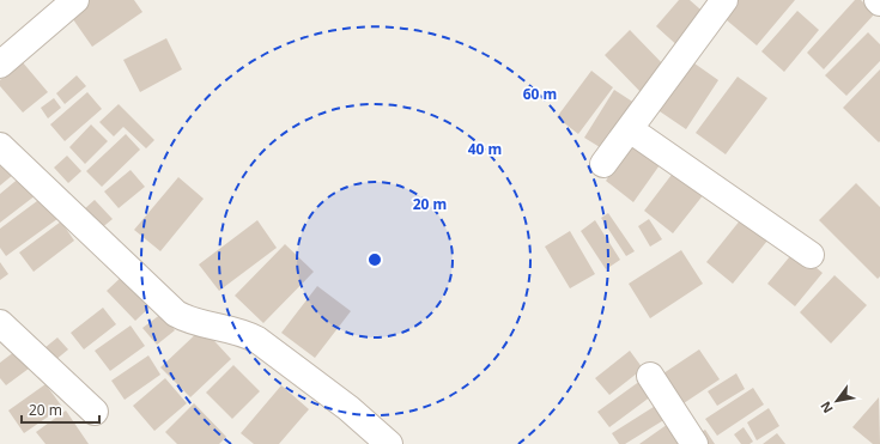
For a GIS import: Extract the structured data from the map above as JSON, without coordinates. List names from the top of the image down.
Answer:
{
  "scale_bar": "20 m",
  "north": "bottom left",
  "rings": ["60 m", "40 m", "20 m"]
}
